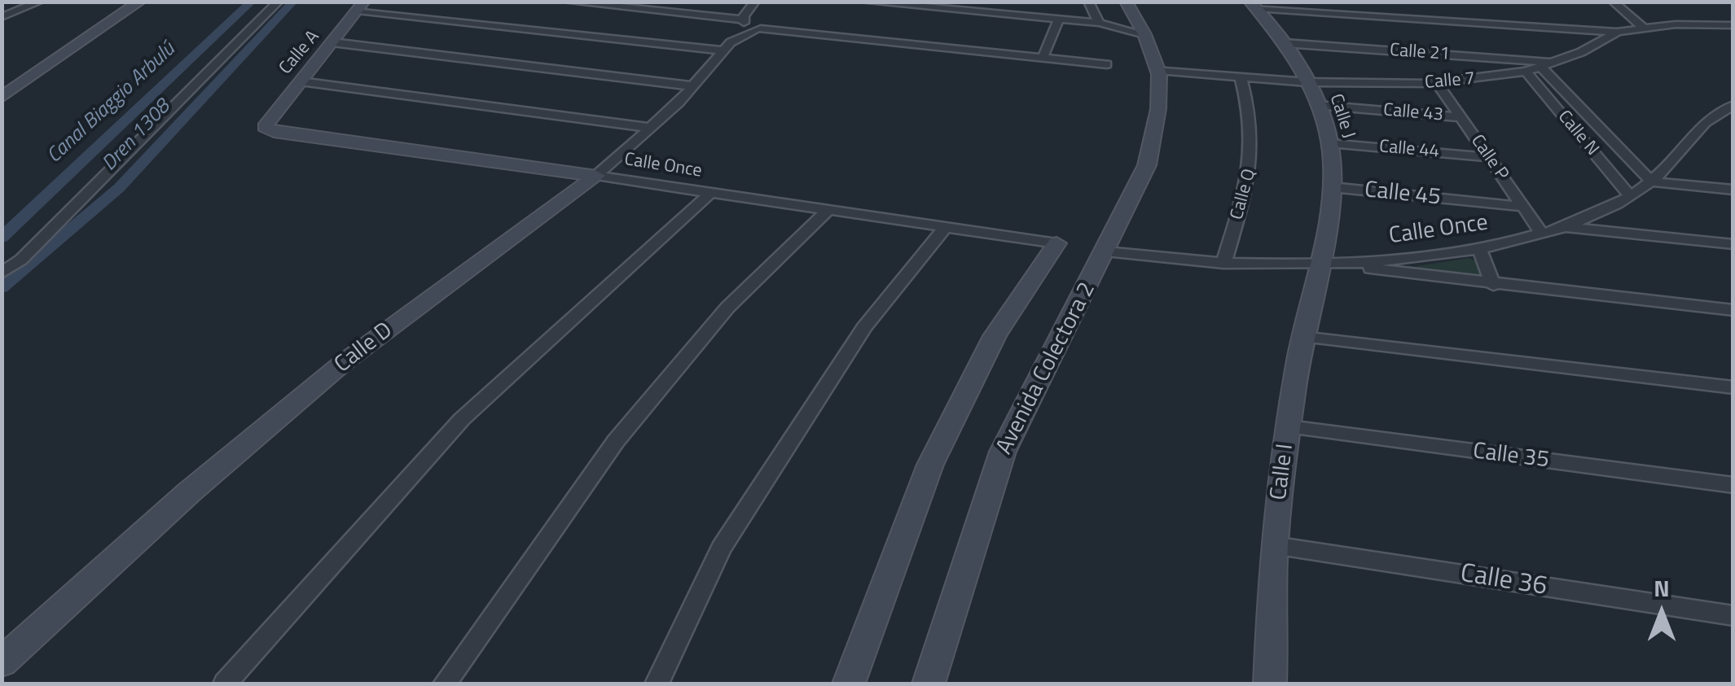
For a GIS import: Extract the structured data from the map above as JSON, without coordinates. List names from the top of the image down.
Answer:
{
  "streets": {
    "street": [
      "Calle A",
      "Calle 21",
      "Calle 7",
      "Calle 43",
      "Calle J",
      "Calle N",
      "Calle 44",
      "Calle P",
      "Calle Once",
      "Calle Q",
      "Calle 45",
      "Calle D",
      "Avenida Colectora 2",
      "Calle 35",
      "Calle I",
      "Calle 36"
    ]
  },
  "crossings": [
    ["Calle A", "Calle Once"],
    ["Calle 21", "Calle 7"],
    ["Calle 21", "Calle J"],
    ["Calle 7", "Calle J"],
    ["Calle 7", "Calle N"],
    ["Calle 7", "Calle P"],
    ["Calle 7", "Calle Q"],
    ["Calle 7", "Avenida Colectora 2"],
    ["Calle 43", "Calle J"],
    ["Calle 43", "Calle P"],
    ["Calle J", "Calle 44"],
    ["Calle J", "Calle Once"],
    ["Calle J", "Calle 45"],
    ["Calle J", "Calle I"],
    ["Calle N", "Calle Once"],
    ["Calle 44", "Calle P"],
    ["Calle P", "Calle Once"],
    ["Calle P", "Calle 45"],
    ["Calle Once", "Calle Q"],
    ["Calle Once", "Calle D"],
    ["Calle Once", "Avenida Colectora 2"],
    ["Calle Once", "Calle I"],
    ["Calle 35", "Calle I"],
    ["Calle I", "Calle 36"]
  ],
  "water": ["Canal Biaggio Arbulú", "Dren 1308"],
  "north": "top"
}
